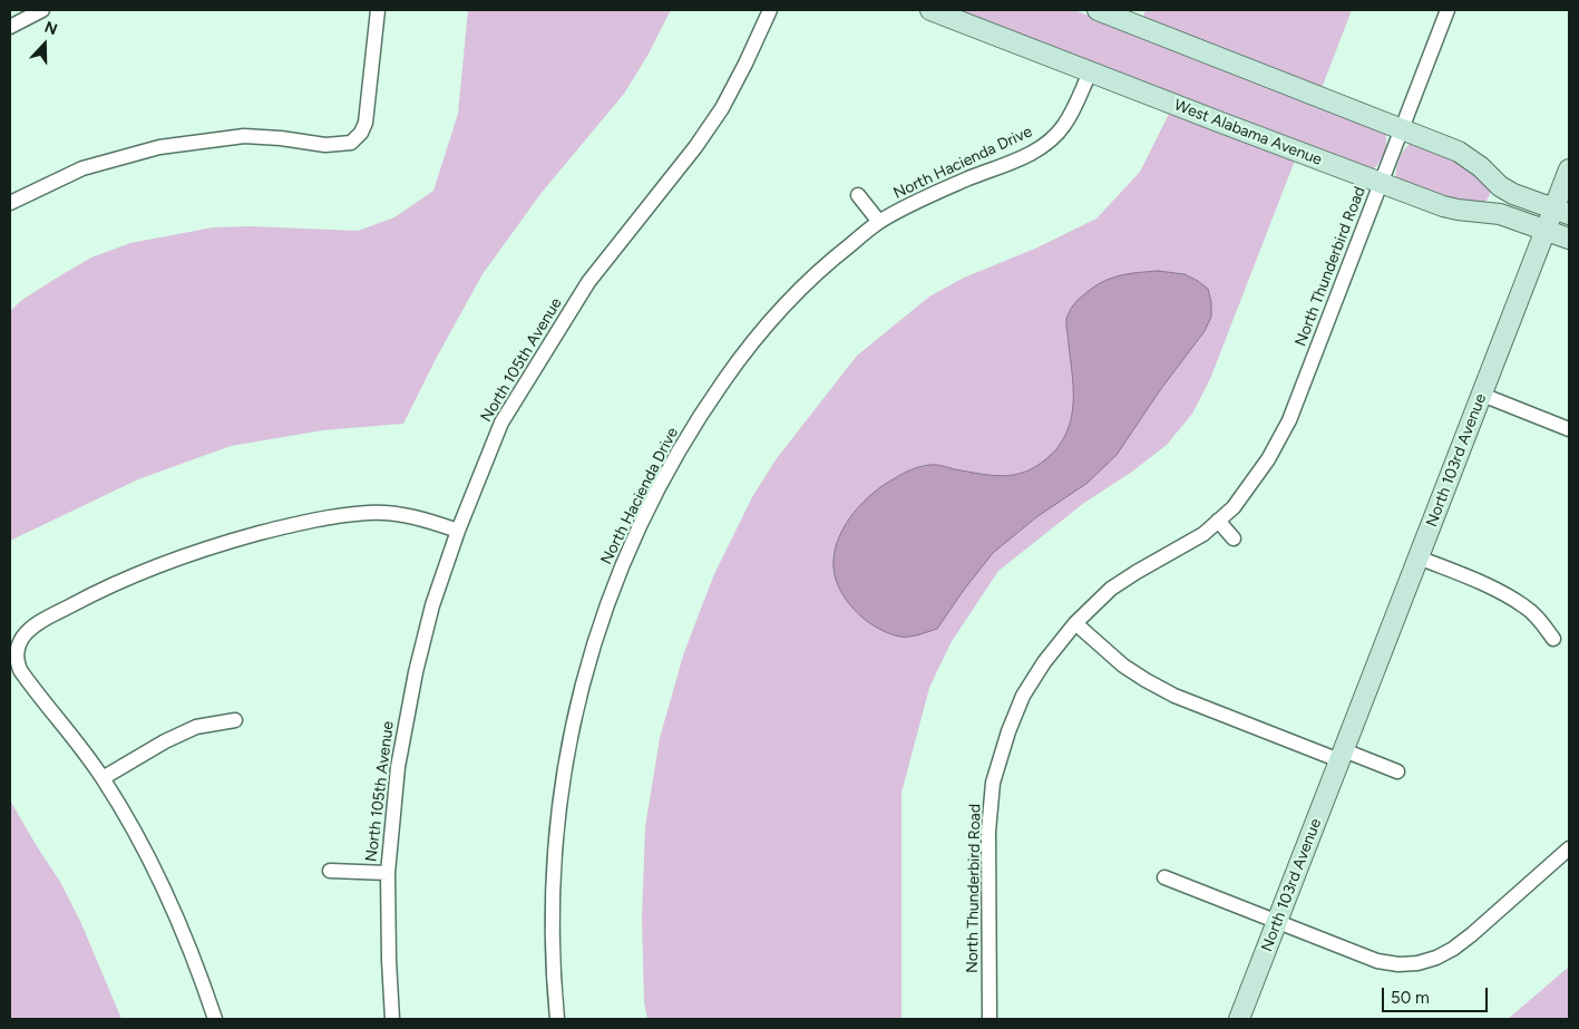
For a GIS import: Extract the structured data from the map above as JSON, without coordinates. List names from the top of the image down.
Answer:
{
  "streets": {
    "street": [
      "West Alabama Avenue",
      "North Hacienda Drive",
      "North Thunderbird Road",
      "North 105th Avenue",
      "North 103rd Avenue"
    ]
  },
  "crossings": [
    ["West Alabama Avenue", "North Hacienda Drive"],
    ["West Alabama Avenue", "North Thunderbird Road"],
    ["West Alabama Avenue", "North 103rd Avenue"]
  ],
  "scale_bar": "50 m",
  "north": "top"
}
